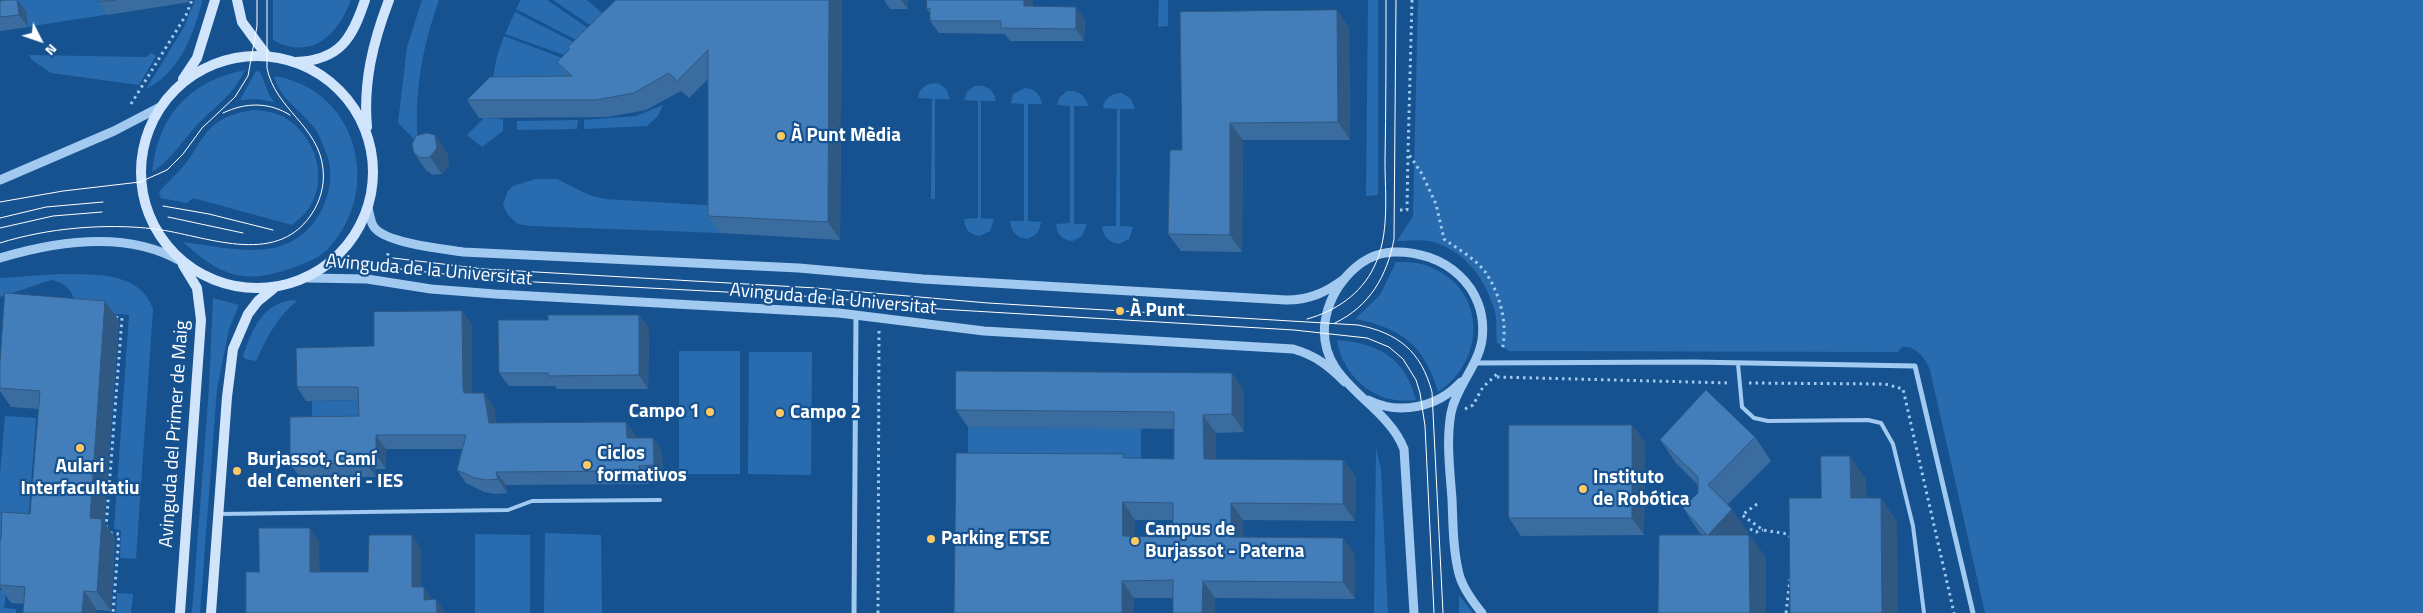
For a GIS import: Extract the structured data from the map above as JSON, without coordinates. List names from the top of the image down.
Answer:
{
  "streets": {
    "main road": ["Avinguda del Primer de Maig"],
    "street": ["Avinguda de la Universitat"]
  },
  "places": [
    "À Punt Mèdia",
    "À Punt",
    "Campo 1",
    "Campo 2",
    "Aulari Interfacultatiu",
    "Ciclos formativos",
    "Burjassot, Camí del Cementeri - IES",
    "Instituto de Robótica",
    "Parking ETSE",
    "Campus de Burjassot - Paterna"
  ],
  "north": "bottom right"
}
